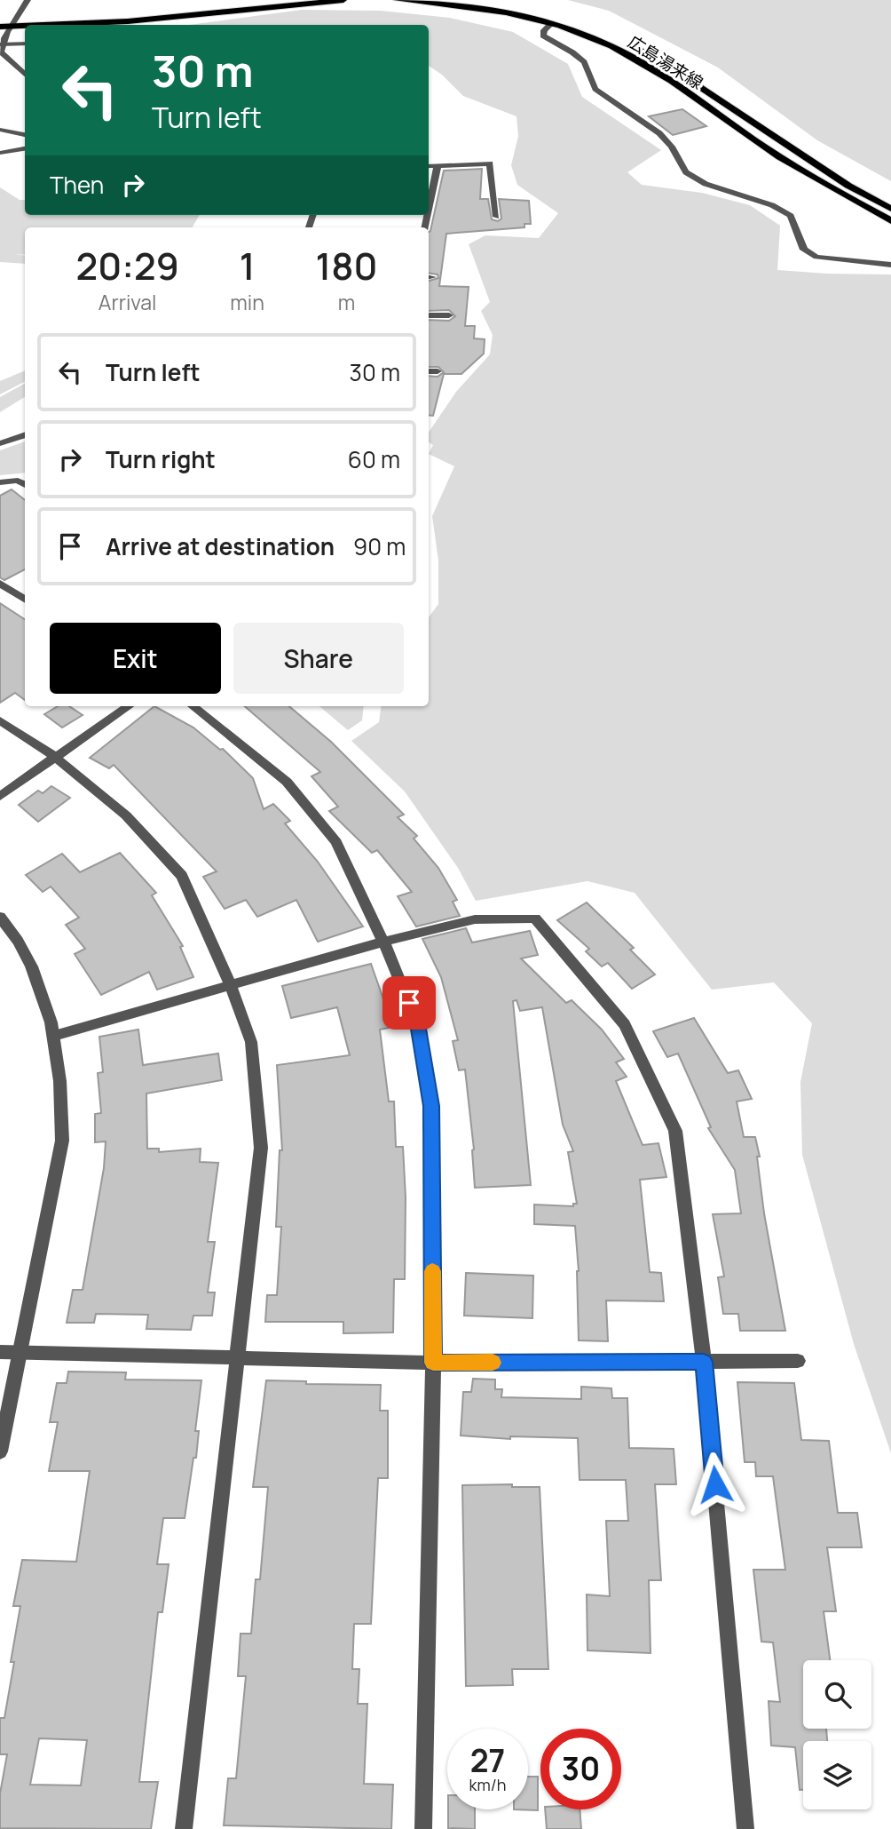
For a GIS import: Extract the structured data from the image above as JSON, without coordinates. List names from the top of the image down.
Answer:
{
  "streets": {
    "main road": ["広島湯来線"]
  },
  "page": {
    "turn": ["30 m", "Turn left"],
    "then": "Then",
    "eta": [
      "20:29",
      "Arrival",
      "1",
      "min",
      "180",
      "m"
    ],
    "list": [
      {
        "name": "Turn left",
        "value": "30 m"
      },
      {
        "name": "Turn right",
        "value": "60 m"
      },
      {
        "name": "Arrive at destination",
        "value": "90 m"
      }
    ],
    "buttons": ["Exit", "Share"],
    "speed": "27 km/h",
    "limit": "30"
  }
}
